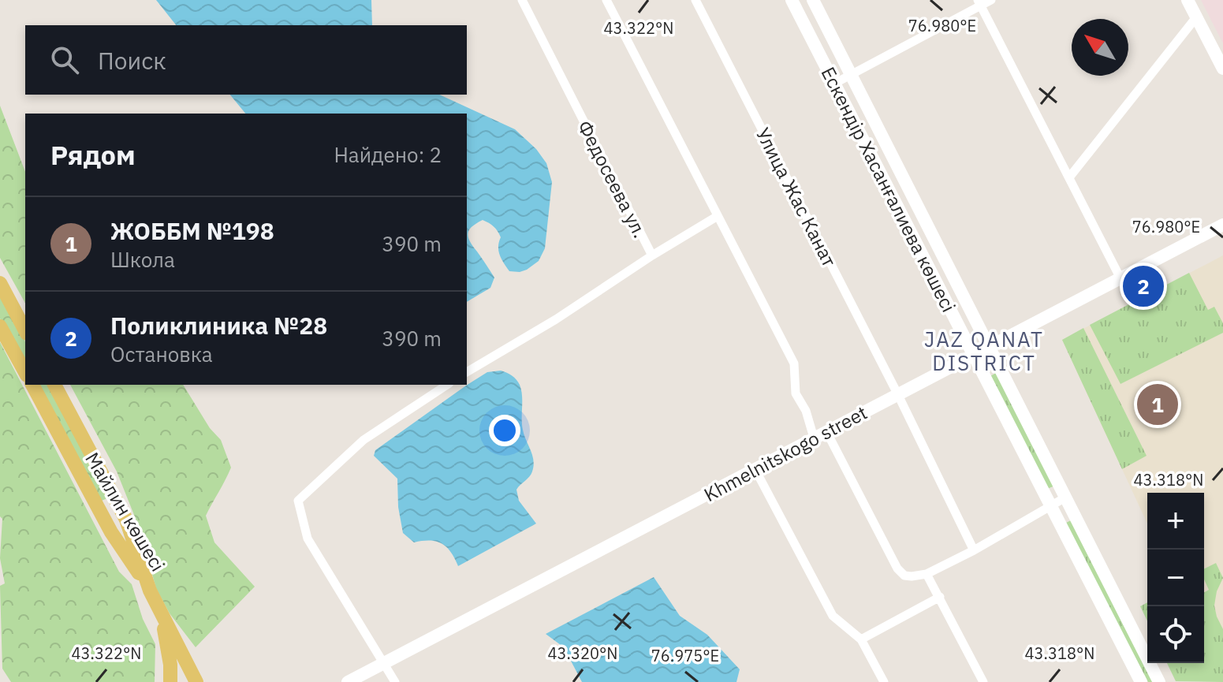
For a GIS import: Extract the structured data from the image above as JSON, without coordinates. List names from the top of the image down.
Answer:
{
  "streets": {
    "main road": ["Майлин көшесі"],
    "street": [
      "Федосеева ул.",
      "Ескендір Хасанғалиева көшесі",
      "Улица Жас Канат",
      "Khmelnitskogo street"
    ]
  },
  "crossings": [
    ["Ескендір Хасанғалиева көшесі", "Khmelnitskogo street"],
    ["Улица Жас Канат", "Khmelnitskogo street"]
  ],
  "districts": ["JAZ QANAT DISTRICT"],
  "north": "top left",
  "page": {
    "search": "Поиск",
    "heading": ["Рядом", "Найдено: 2"],
    "list": [
      {
        "mark": "1",
        "name": "ЖОББМ №198",
        "note": "Школа",
        "value": "390 m"
      },
      {
        "mark": "2",
        "name": "Поликлиника №28",
        "note": "Остановка",
        "value": "390 m"
      }
    ],
    "pins": ["2", "1"],
    "map_buttons": ["+", "−"]
  },
  "coordinates": [
    "76.980°E",
    "43.322°N",
    "43.318°N",
    "43.320°N",
    "76.975°E"
  ]
}
